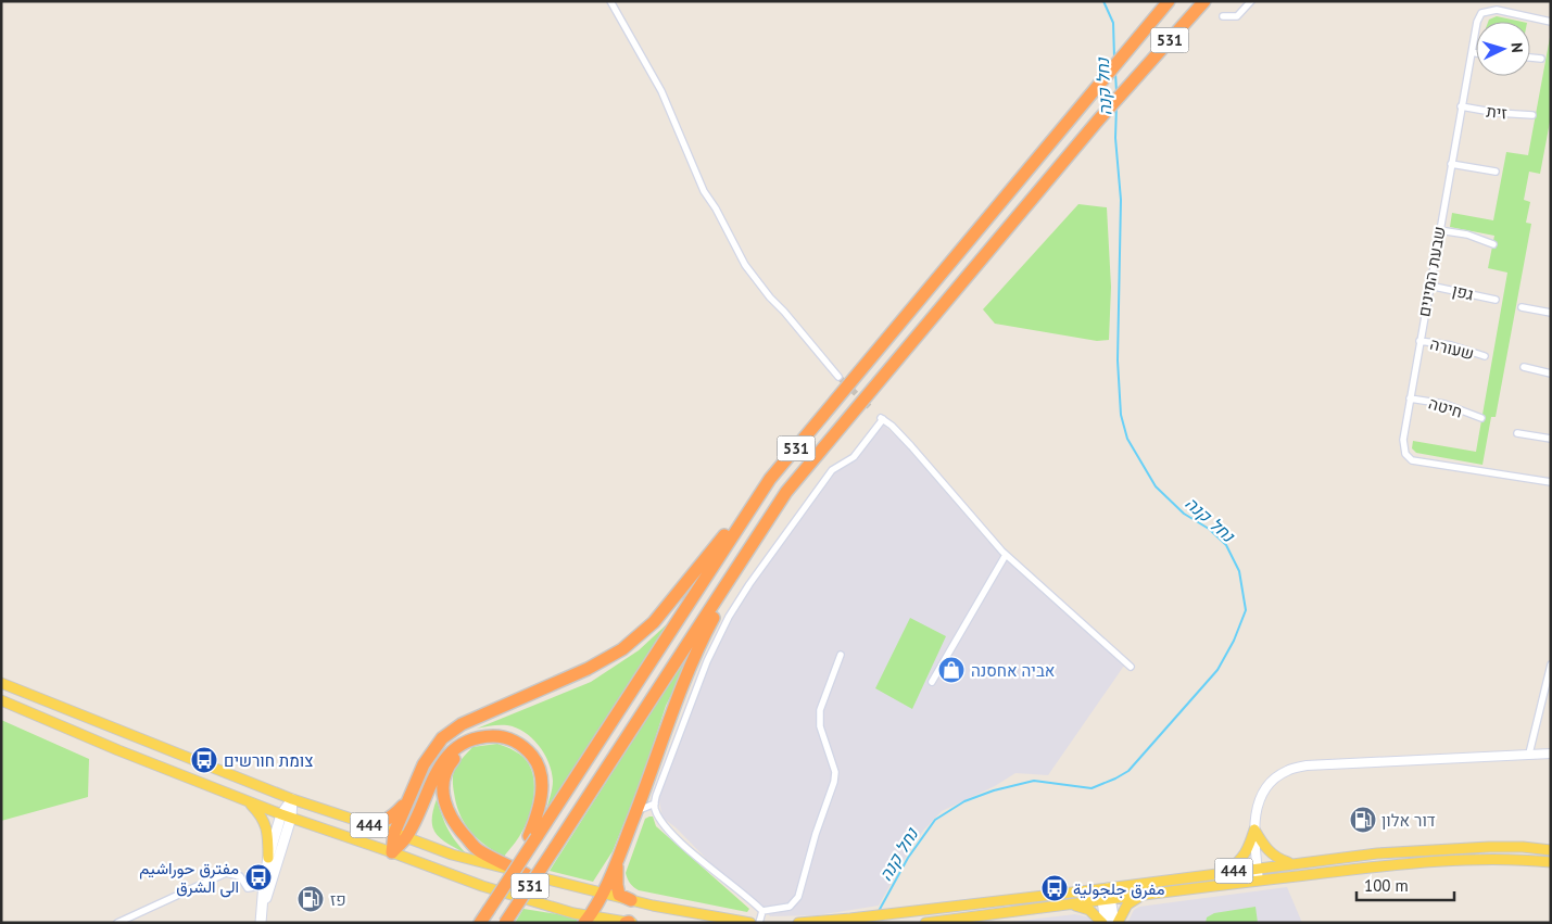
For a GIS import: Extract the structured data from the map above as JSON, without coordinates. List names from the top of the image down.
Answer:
{
  "streets": {
    "highway": ["531"],
    "main road": ["444"],
    "street": [
      "זית",
      "שבעת המינים",
      "גפן",
      "שעורה",
      "חיטה"
    ]
  },
  "crossings": [
    ["זית", "שבעת המינים"],
    ["שבעת המינים", "גפן"],
    ["שבעת המינים", "שעורה"],
    ["שבעת המינים", "חיטה"]
  ],
  "water": ["נחל קנה"],
  "places": {
    "shop": ["אביה אחסנה"],
    "bus stop": ["צומת חורשים", "مفترق حوراشيم الى الشرق", "مفرق جلجولية"],
    "fuel station": ["דור אלון", "פז"]
  },
  "scale_bar": "100 m",
  "north": "right"
}
